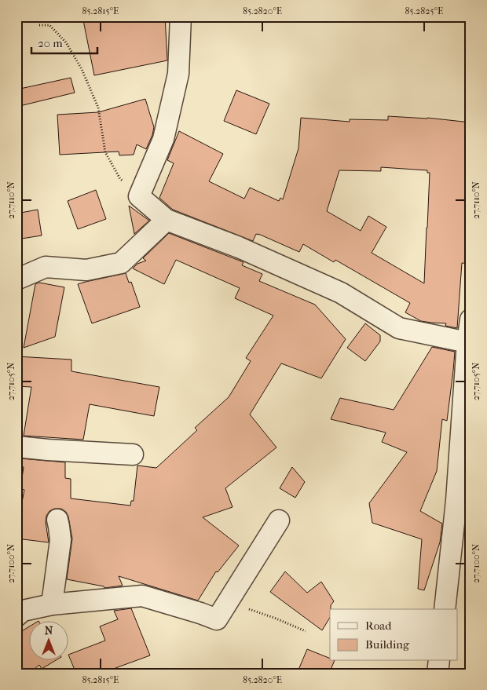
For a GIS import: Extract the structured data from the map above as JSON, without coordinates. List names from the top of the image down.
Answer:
{
  "legend": ["Road", "Building"],
  "scale_bar": "20 m",
  "north": "top",
  "coordinates": [
    "85.2815°E",
    "85.2820°E",
    "85.2825°E",
    "27.7110°N",
    "27.7105°N",
    "27.7100°N"
  ]
}
